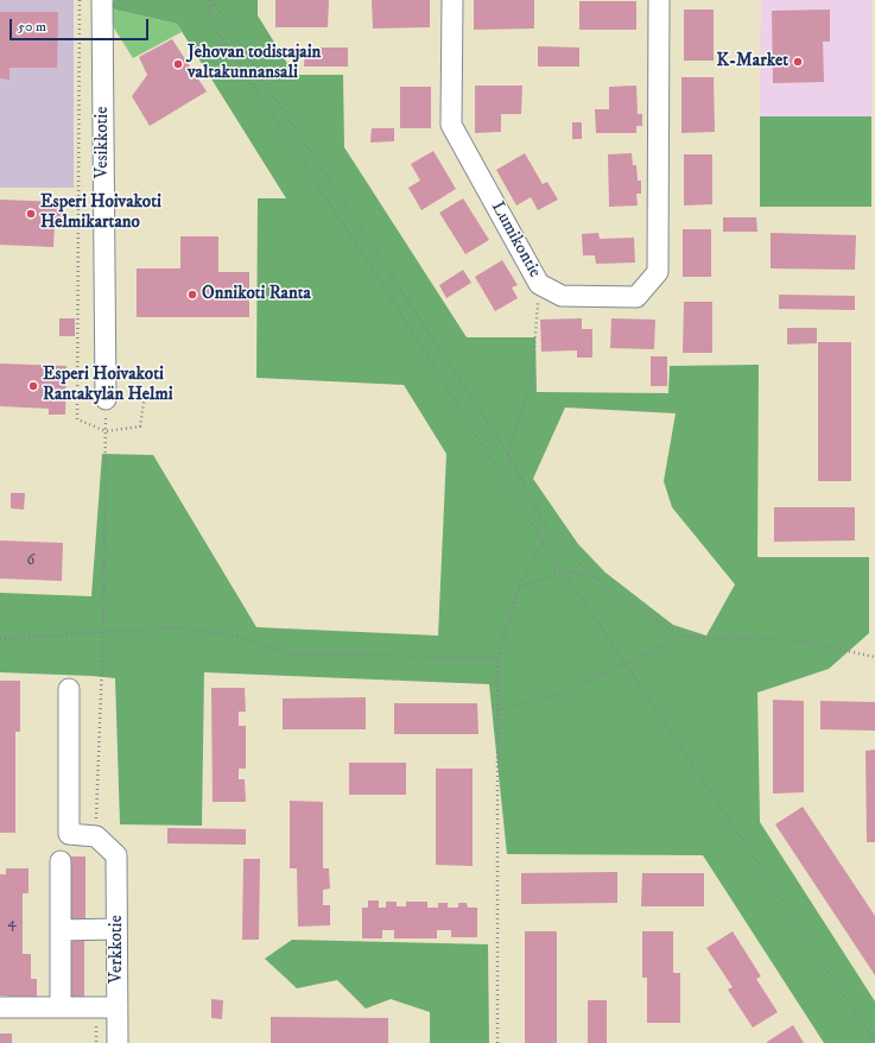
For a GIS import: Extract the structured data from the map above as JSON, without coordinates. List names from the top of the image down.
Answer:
{
  "streets": {
    "street": ["Vesikkotie", "Lumikontie", "Verkkotie"]
  },
  "places": [
    "K-Market",
    "Jehovan todistajain valtakunnansali",
    "Esperi Hoivakoti Helmikartano",
    "Onnikoti Ranta",
    "Esperi Hoivakoti Rantakylän Helmi"
  ],
  "house_numbers": ["6", "4"],
  "scale_bar": "50 m"
}
